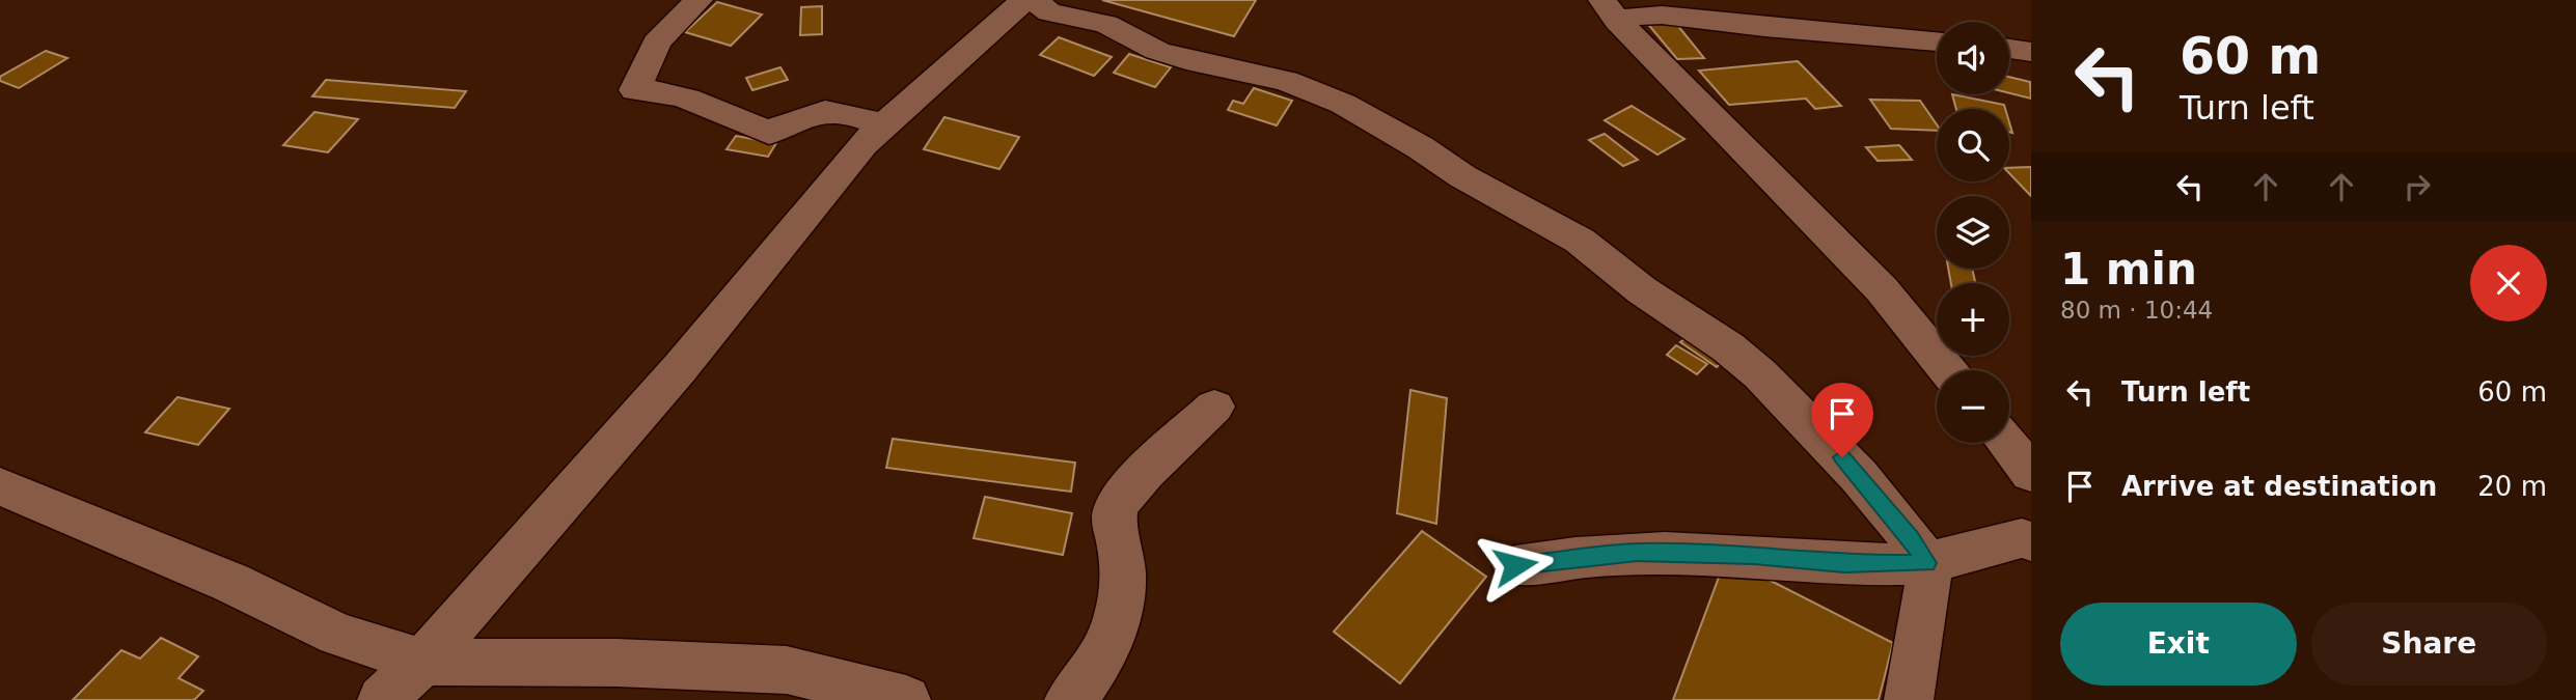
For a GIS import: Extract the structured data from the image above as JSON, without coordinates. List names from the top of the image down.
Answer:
{
  "page": {
    "turn": ["60 m", "Turn left"],
    "map_buttons": ["+", "−"],
    "heading": ["1 min", "80 m · 10:44"],
    "list": [
      {
        "name": "Turn left",
        "value": "60 m"
      },
      {
        "name": "Arrive at destination",
        "value": "20 m"
      }
    ],
    "buttons": ["Exit", "Share"]
  }
}
